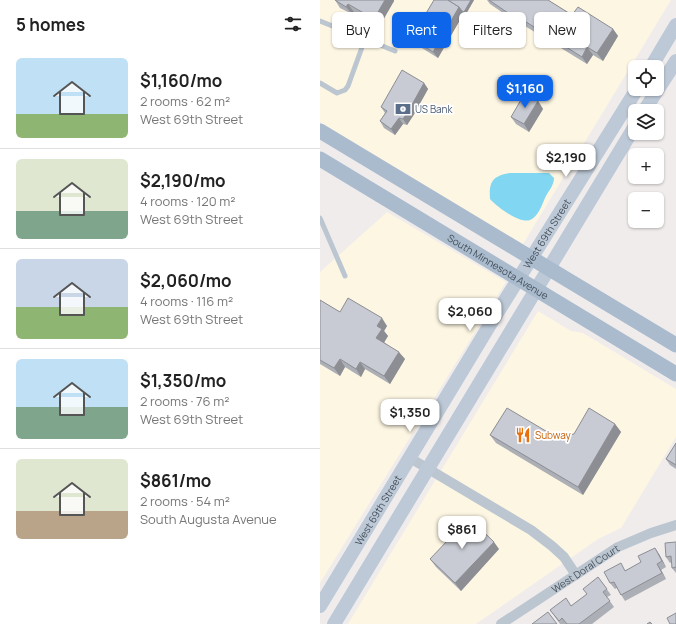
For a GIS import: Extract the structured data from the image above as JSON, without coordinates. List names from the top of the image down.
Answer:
{
  "streets": {
    "main road": ["West 69th Street", "South Minnesota Avenue"],
    "street": ["West Doral Court"]
  },
  "crossings": [
    ["West 69th Street", "South Minnesota Avenue"]
  ],
  "places": {
    "bank": ["US Bank"],
    "restaurant": ["Subway"]
  },
  "page": {
    "heading": "5 homes",
    "chip": [
      "Buy",
      "Rent",
      "Filters",
      "New"
    ],
    "list": [
      {
        "name": "$1,160/mo",
        "note": "2 rooms · 62 m² · West 69th Street"
      },
      {
        "name": "$2,190/mo",
        "note": "4 rooms · 120 m² · West 69th Street"
      },
      {
        "name": "$2,060/mo",
        "note": "4 rooms · 116 m² · West 69th Street"
      },
      {
        "name": "$1,350/mo",
        "note": "2 rooms · 76 m² · West 69th Street"
      },
      {
        "name": "$861/mo",
        "note": "2 rooms · 54 m² · South Augusta Avenue"
      }
    ],
    "map_buttons": ["+", "−"],
    "price": [
      "$1,160",
      "$2,190",
      "$2,060",
      "$1,350",
      "$861"
    ]
  }
}
